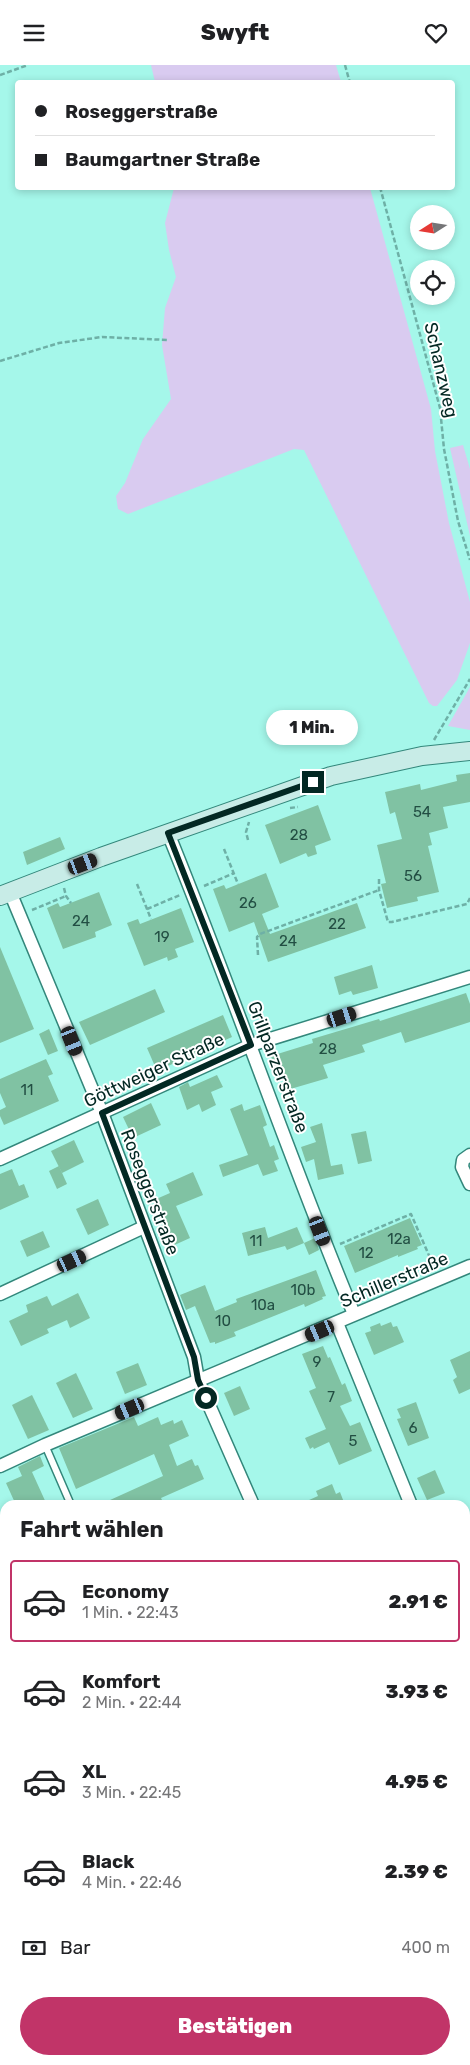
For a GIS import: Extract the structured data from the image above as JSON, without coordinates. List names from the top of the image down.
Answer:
{
  "streets": {
    "street": [
      "Grillparzerstraße",
      "Göttweiger Straße",
      "Roseggerstraße",
      "Schillerstraße"
    ],
    "path": ["Schanzweg"]
  },
  "crossings": [
    ["Grillparzerstraße", "Göttweiger Straße"],
    ["Grillparzerstraße", "Schillerstraße"],
    ["Göttweiger Straße", "Roseggerstraße"],
    ["Roseggerstraße", "Schillerstraße"]
  ],
  "house_numbers": [
    "54",
    "28",
    "56",
    "26",
    "24",
    "22",
    "19",
    "24",
    "28",
    "11",
    "12a",
    "11",
    "12",
    "10b",
    "10a",
    "10",
    "9",
    "7",
    "6",
    "5"
  ],
  "north": "left",
  "page": {
    "header": "Swyft",
    "banner": ["Roseggerstraße", "Baumgartner Straße"],
    "bubble": "1 Min.",
    "heading": "Fahrt wählen",
    "list": [
      {
        "name": "Economy",
        "note": "1 Min. · 22:43",
        "value": "2.91 €"
      },
      {
        "name": "Komfort",
        "note": "2 Min. · 22:44",
        "value": "3.93 €"
      },
      {
        "name": "XL",
        "note": "3 Min. · 22:45",
        "value": "4.95 €"
      },
      {
        "name": "Black",
        "note": "4 Min. · 22:46",
        "value": "2.39 €"
      }
    ],
    "pay": ["Bar", "400 m"],
    "buttons": "Bestätigen"
  }
}
